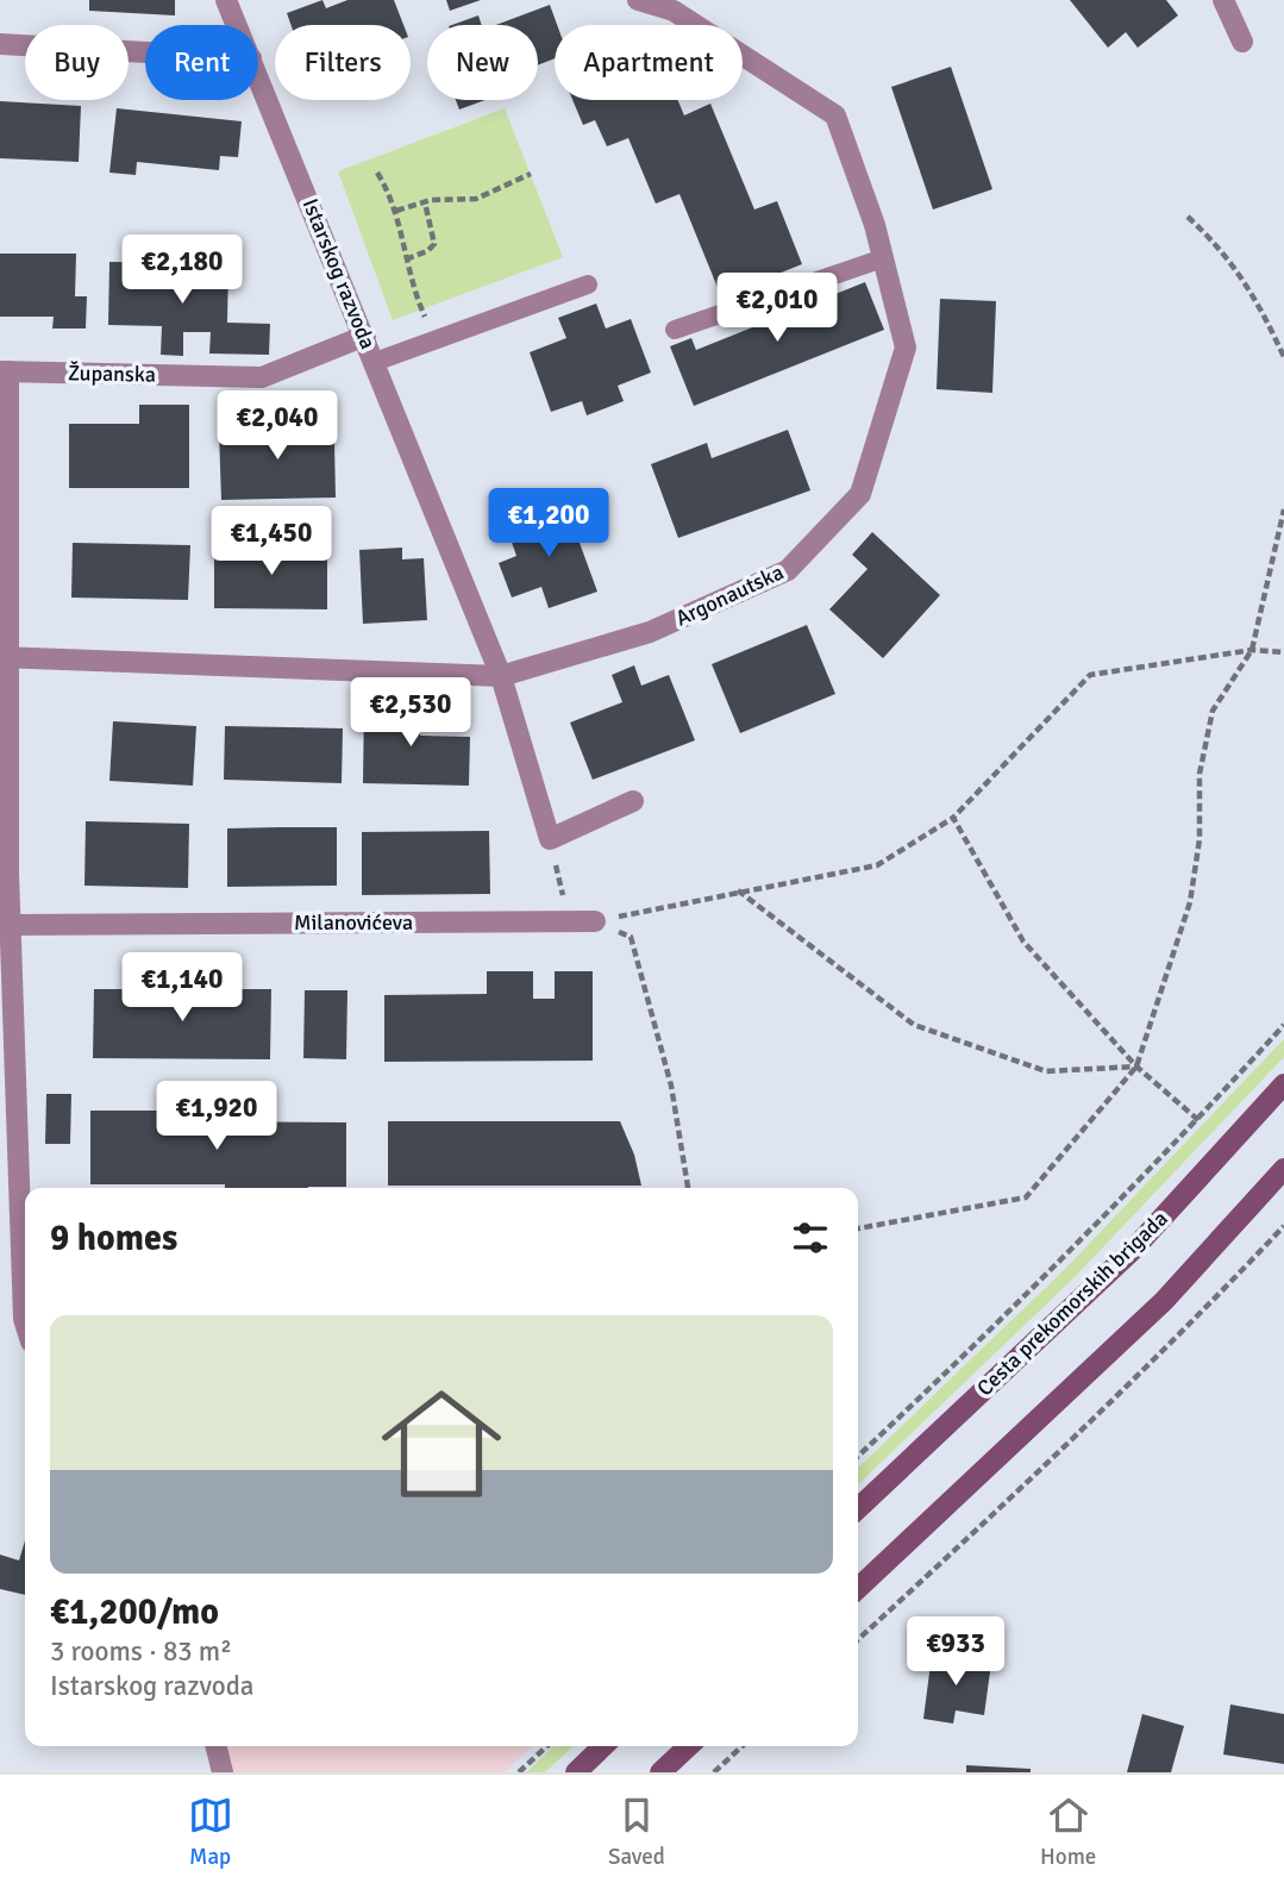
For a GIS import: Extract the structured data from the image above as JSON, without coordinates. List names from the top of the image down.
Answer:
{
  "streets": {
    "main road": ["Cesta prekomorskih brigada"],
    "street": [
      "Istarskog razvoda",
      "Županska",
      "Argonautska",
      "Milanovićeva"
    ]
  },
  "crossings": [
    ["Istarskog razvoda", "Županska"],
    ["Istarskog razvoda", "Argonautska"]
  ],
  "page": {
    "chip": [
      "Buy",
      "Rent",
      "Filters",
      "New",
      "Apartment"
    ],
    "price": [
      "€2,180",
      "€2,010",
      "€2,040",
      "€1,200",
      "€1,450",
      "€2,530",
      "€1,140",
      "€1,920",
      "€933"
    ],
    "heading": "9 homes",
    "list": [
      {
        "name": "€1,200/mo",
        "note": "3 rooms · 83 m² · Istarskog razvoda"
      }
    ],
    "tabs": ["Map", "Saved", "Home"]
  }
}
